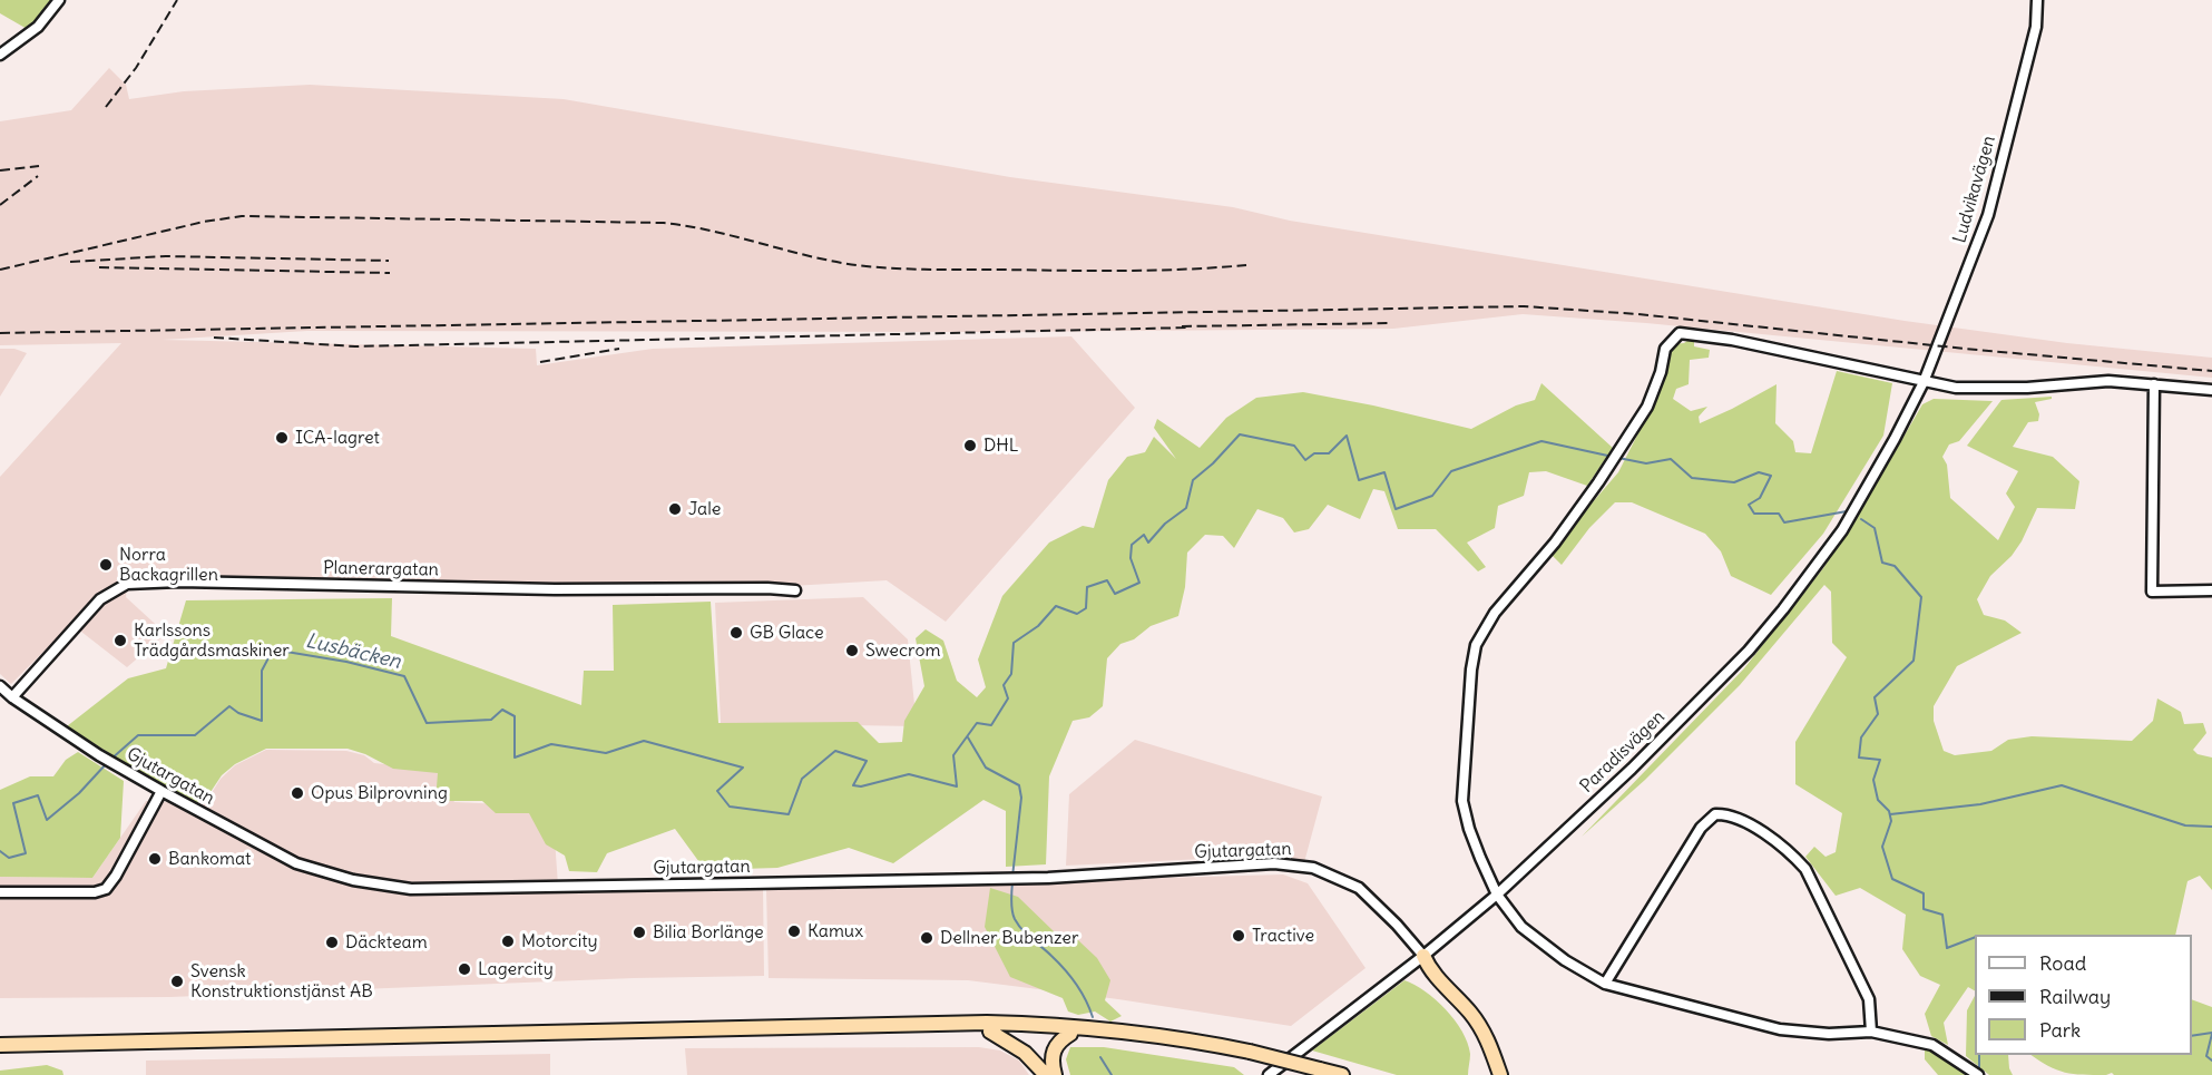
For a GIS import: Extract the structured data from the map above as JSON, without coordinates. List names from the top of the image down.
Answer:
{
  "streets": {
    "street": [
      "Ludvikavägen",
      "Planerargatan",
      "Paradisvägen",
      "Gjutargatan"
    ]
  },
  "crossings": [
    ["Ludvikavägen", "Paradisvägen"],
    ["Planerargatan", "Gjutargatan"],
    ["Paradisvägen", "Gjutargatan"]
  ],
  "water": ["Lusbäcken"],
  "places": [
    "ICA-lagret",
    "DHL",
    "Jale",
    "Norra Backagrillen",
    "GB Glace",
    "Karlssons Trädgårdsmaskiner",
    "Swecrom",
    "Opus Bilprovning",
    "Bankomat",
    "Kamux",
    "Bilia Borlänge",
    "Tractive",
    "Dellner Bubenzer",
    "Motorcity",
    "Däckteam",
    "Lagercity",
    "Svensk Konstruktionstjänst AB"
  ],
  "legend": ["Road", "Railway", "Park"]
}
